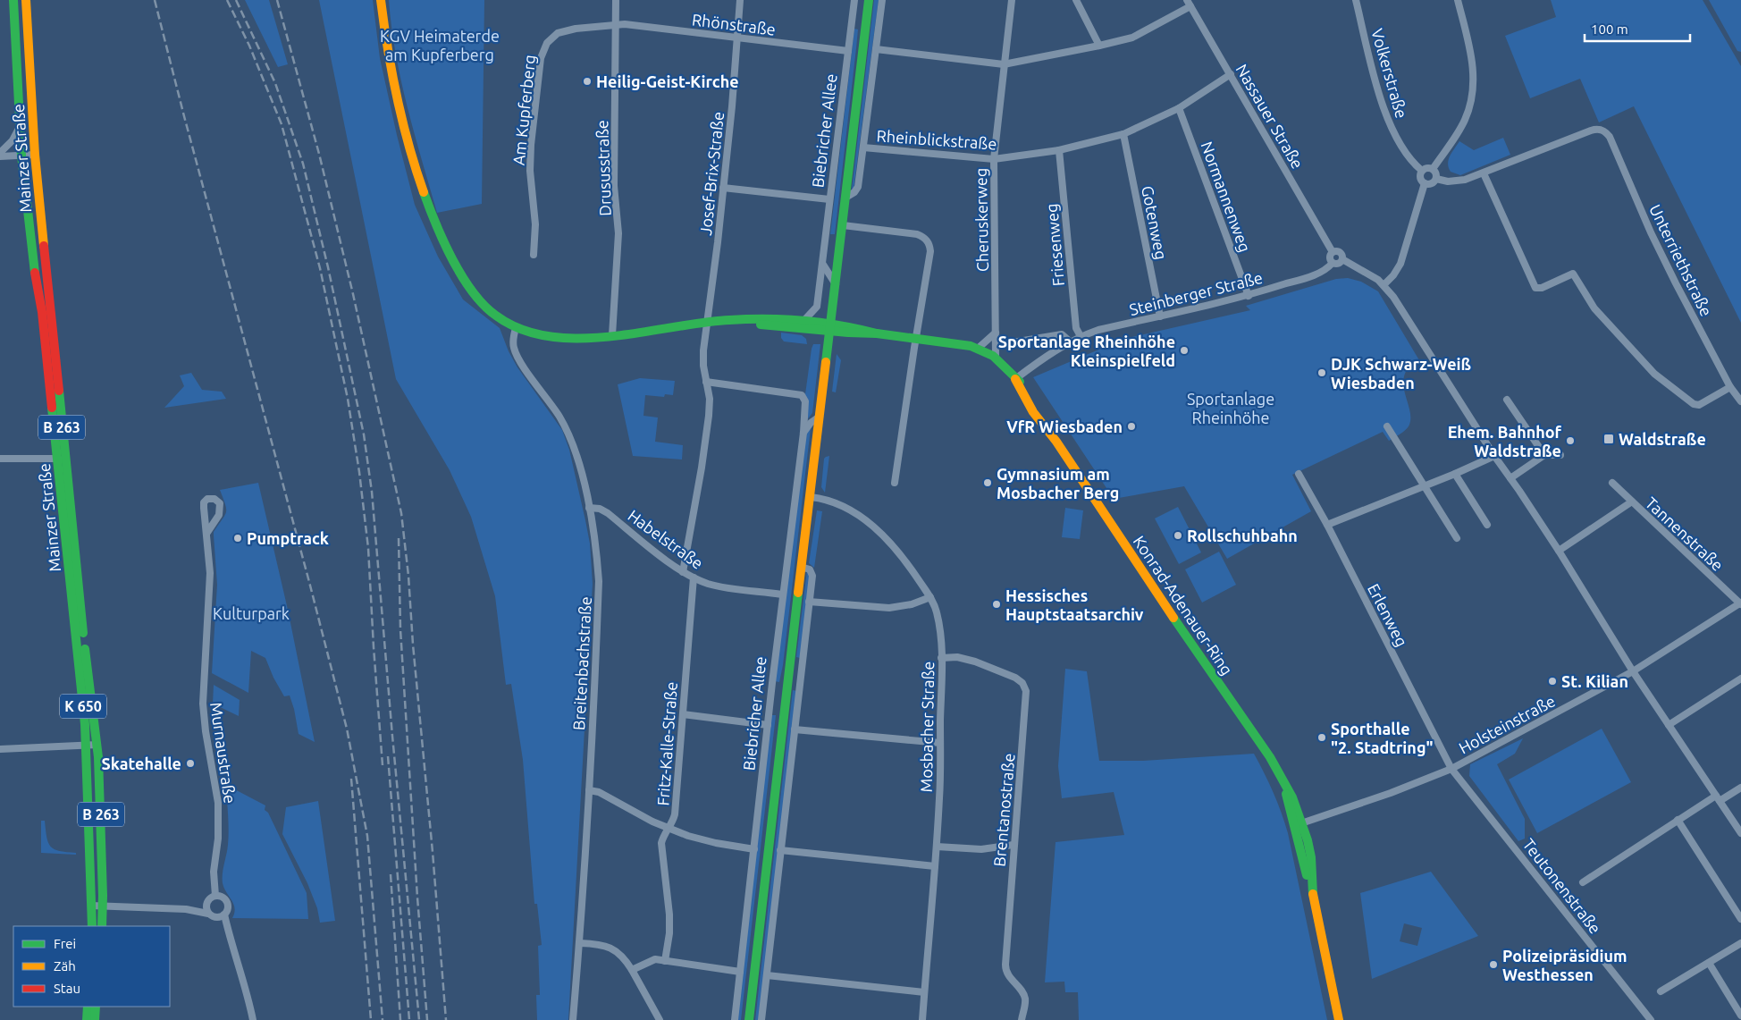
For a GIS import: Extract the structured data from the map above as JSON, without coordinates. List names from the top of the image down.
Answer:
{
  "streets": {
    "main road": [
      "Biebricher Allee",
      "Mainzer Straße",
      "B 263",
      "Konrad-Adenauer-Ring",
      "K 650"
    ],
    "street": [
      "Rhönstraße",
      "Volkerstraße",
      "Am Kupferberg",
      "Nassauer Straße",
      "Rheinblickstraße",
      "Drususstraße",
      "Josef-Brix-Straße",
      "Normannenweg",
      "Cheruskerweg",
      "Gotenweg",
      "Friesenweg",
      "Unterriethstraße",
      "Steinberger Straße",
      "Tannenstraße",
      "Habelstraße",
      "Erlenweg",
      "Breitenbachstraße",
      "Holsteinstraße",
      "Mosbacher Straße",
      "Fritz-Kalle-Straße",
      "Murnaustraße",
      "Brentanostraße",
      "Teutonenstraße"
    ]
  },
  "crossings": [
    ["Rhönstraße", "Am Kupferberg"],
    ["Rhönstraße", "Biebricher Allee"],
    ["Rhönstraße", "Drususstraße"],
    ["Rhönstraße", "Josef-Brix-Straße"],
    ["Am Kupferberg", "Drususstraße"],
    ["Nassauer Straße", "Rheinblickstraße"],
    ["Biebricher Allee", "Rheinblickstraße"],
    ["Biebricher Allee", "Habelstraße"],
    ["Biebricher Allee", "Konrad-Adenauer-Ring"],
    ["Biebricher Allee", "Mosbacher Straße"],
    ["Rheinblickstraße", "Normannenweg"],
    ["Rheinblickstraße", "Cheruskerweg"],
    ["Rheinblickstraße", "Gotenweg"],
    ["Rheinblickstraße", "Friesenweg"],
    ["Normannenweg", "Steinberger Straße"],
    ["Cheruskerweg", "Konrad-Adenauer-Ring"],
    ["Gotenweg", "Steinberger Straße"],
    ["Friesenweg", "Steinberger Straße"],
    ["Steinberger Straße", "Konrad-Adenauer-Ring"],
    ["Tannenstraße", "Holsteinstraße"],
    ["Habelstraße", "Breitenbachstraße"],
    ["Habelstraße", "Fritz-Kalle-Straße"],
    ["Konrad-Adenauer-Ring", "Holsteinstraße"],
    ["Erlenweg", "Holsteinstraße"],
    ["Erlenweg", "Teutonenstraße"],
    ["Holsteinstraße", "Teutonenstraße"],
    ["Mosbacher Straße", "Brentanostraße"]
  ],
  "parks": ["KGV Heimaterde am Kupferberg", "Sportanlage Rheinhöhe", "Kulturpark"],
  "places": {
    "other": [
      "Heilig-Geist-Kirche",
      "Sportanlage Rheinhöhe Kleinspielfeld",
      "DJK Schwarz-Weiß Wiesbaden",
      "VfR Wiesbaden",
      "Ehem. Bahnhof Waldstraße",
      "Gymnasium am Mosbacher Berg",
      "Rollschuhbahn",
      "Pumptrack",
      "Hessisches Hauptstaatsarchiv",
      "St. Kilian",
      "Sporthalle \"2. Stadtring\"",
      "Skatehalle",
      "Polizeipräsidium Westhessen"
    ],
    "transit": ["Waldstraße"]
  },
  "legend": ["Frei", "Zäh", "Stau"],
  "scale_bar": "100 m"
}
